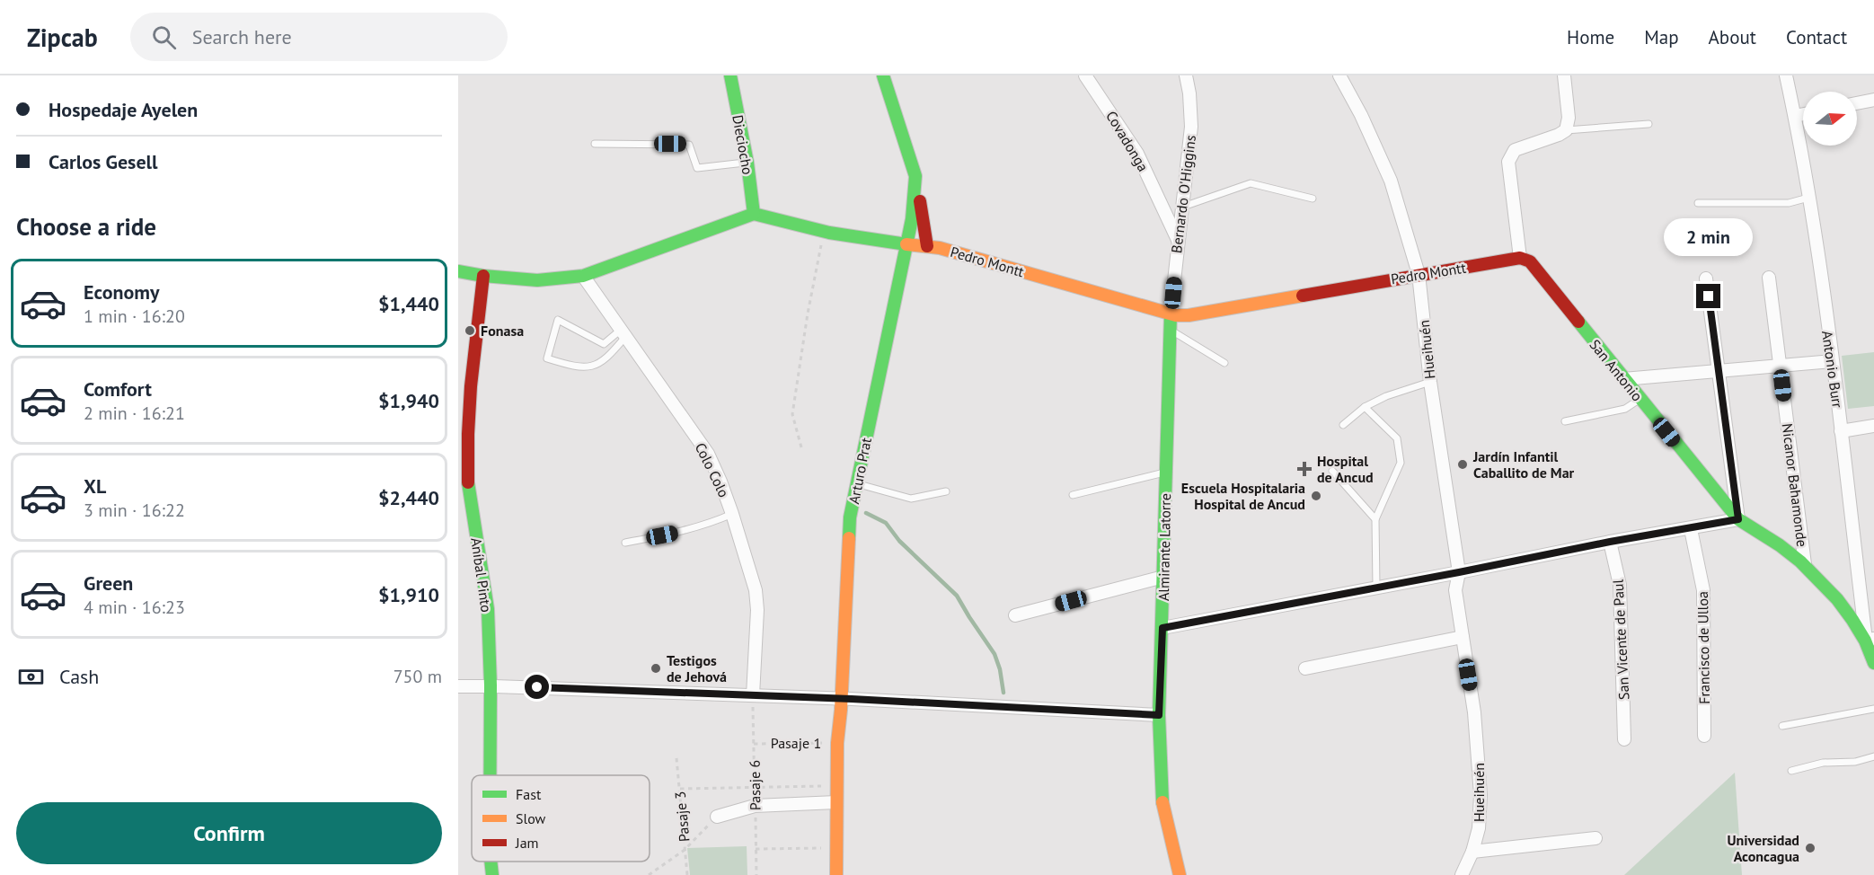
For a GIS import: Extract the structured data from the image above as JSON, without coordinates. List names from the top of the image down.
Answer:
{
  "streets": {
    "main road": [
      "Dieciocho",
      "Pedro Montt",
      "Antonio Burr",
      "San Antonio",
      "Arturo Prat",
      "Almirante Latorre",
      "Aníbal Pinto"
    ],
    "street": [
      "Covadonga",
      "Bernardo O'Higgins",
      "Hueihuén",
      "Colo Colo",
      "Nicanor Bahamonde",
      "San Vicente de Paul",
      "Francisco de Ulloa"
    ],
    "path": ["Pasaje 1", "Pasaje 6", "Pasaje 3"]
  },
  "crossings": [
    ["Covadonga", "Bernardo O'Higgins"],
    ["Dieciocho", "Pedro Montt"],
    ["Bernardo O'Higgins", "Pedro Montt"],
    ["Bernardo O'Higgins", "Almirante Latorre"],
    ["Pedro Montt", "Hueihuén"],
    ["Pedro Montt", "San Antonio"],
    ["Pedro Montt", "Arturo Prat"],
    ["Pedro Montt", "Almirante Latorre"],
    ["Antonio Burr", "San Antonio"],
    ["San Antonio", "Nicanor Bahamonde"],
    ["Colo Colo", "Pasaje 6"],
    ["Arturo Prat", "Pasaje 1"],
    ["Pasaje 1", "Pasaje 6"]
  ],
  "places": {
    "other": [
      "Fonasa",
      "Jardín Infantil Caballito de Mar",
      "Escuela Hospitalaria Hospital de Ancud",
      "Testigos de Jehová",
      "Universidad Aconcagua"
    ],
    "health": ["Hospital de Ancud"]
  },
  "legend": ["Fast", "Slow", "Jam"],
  "north": "right",
  "page": {
    "header": "Zipcab",
    "search": "Search here",
    "nav": [
      "Home",
      "Map",
      "About",
      "Contact"
    ],
    "banner": ["Hospedaje Ayelen", "Carlos Gesell"],
    "heading": "Choose a ride",
    "bubble": "2 min",
    "list": [
      {
        "name": "Economy",
        "note": "1 min · 16:20",
        "value": "$1,440"
      },
      {
        "name": "Comfort",
        "note": "2 min · 16:21",
        "value": "$1,940"
      },
      {
        "name": "XL",
        "note": "3 min · 16:22",
        "value": "$2,440"
      },
      {
        "name": "Green",
        "note": "4 min · 16:23",
        "value": "$1,910"
      }
    ],
    "pay": ["Cash", "750 m"],
    "buttons": "Confirm"
  }
}
